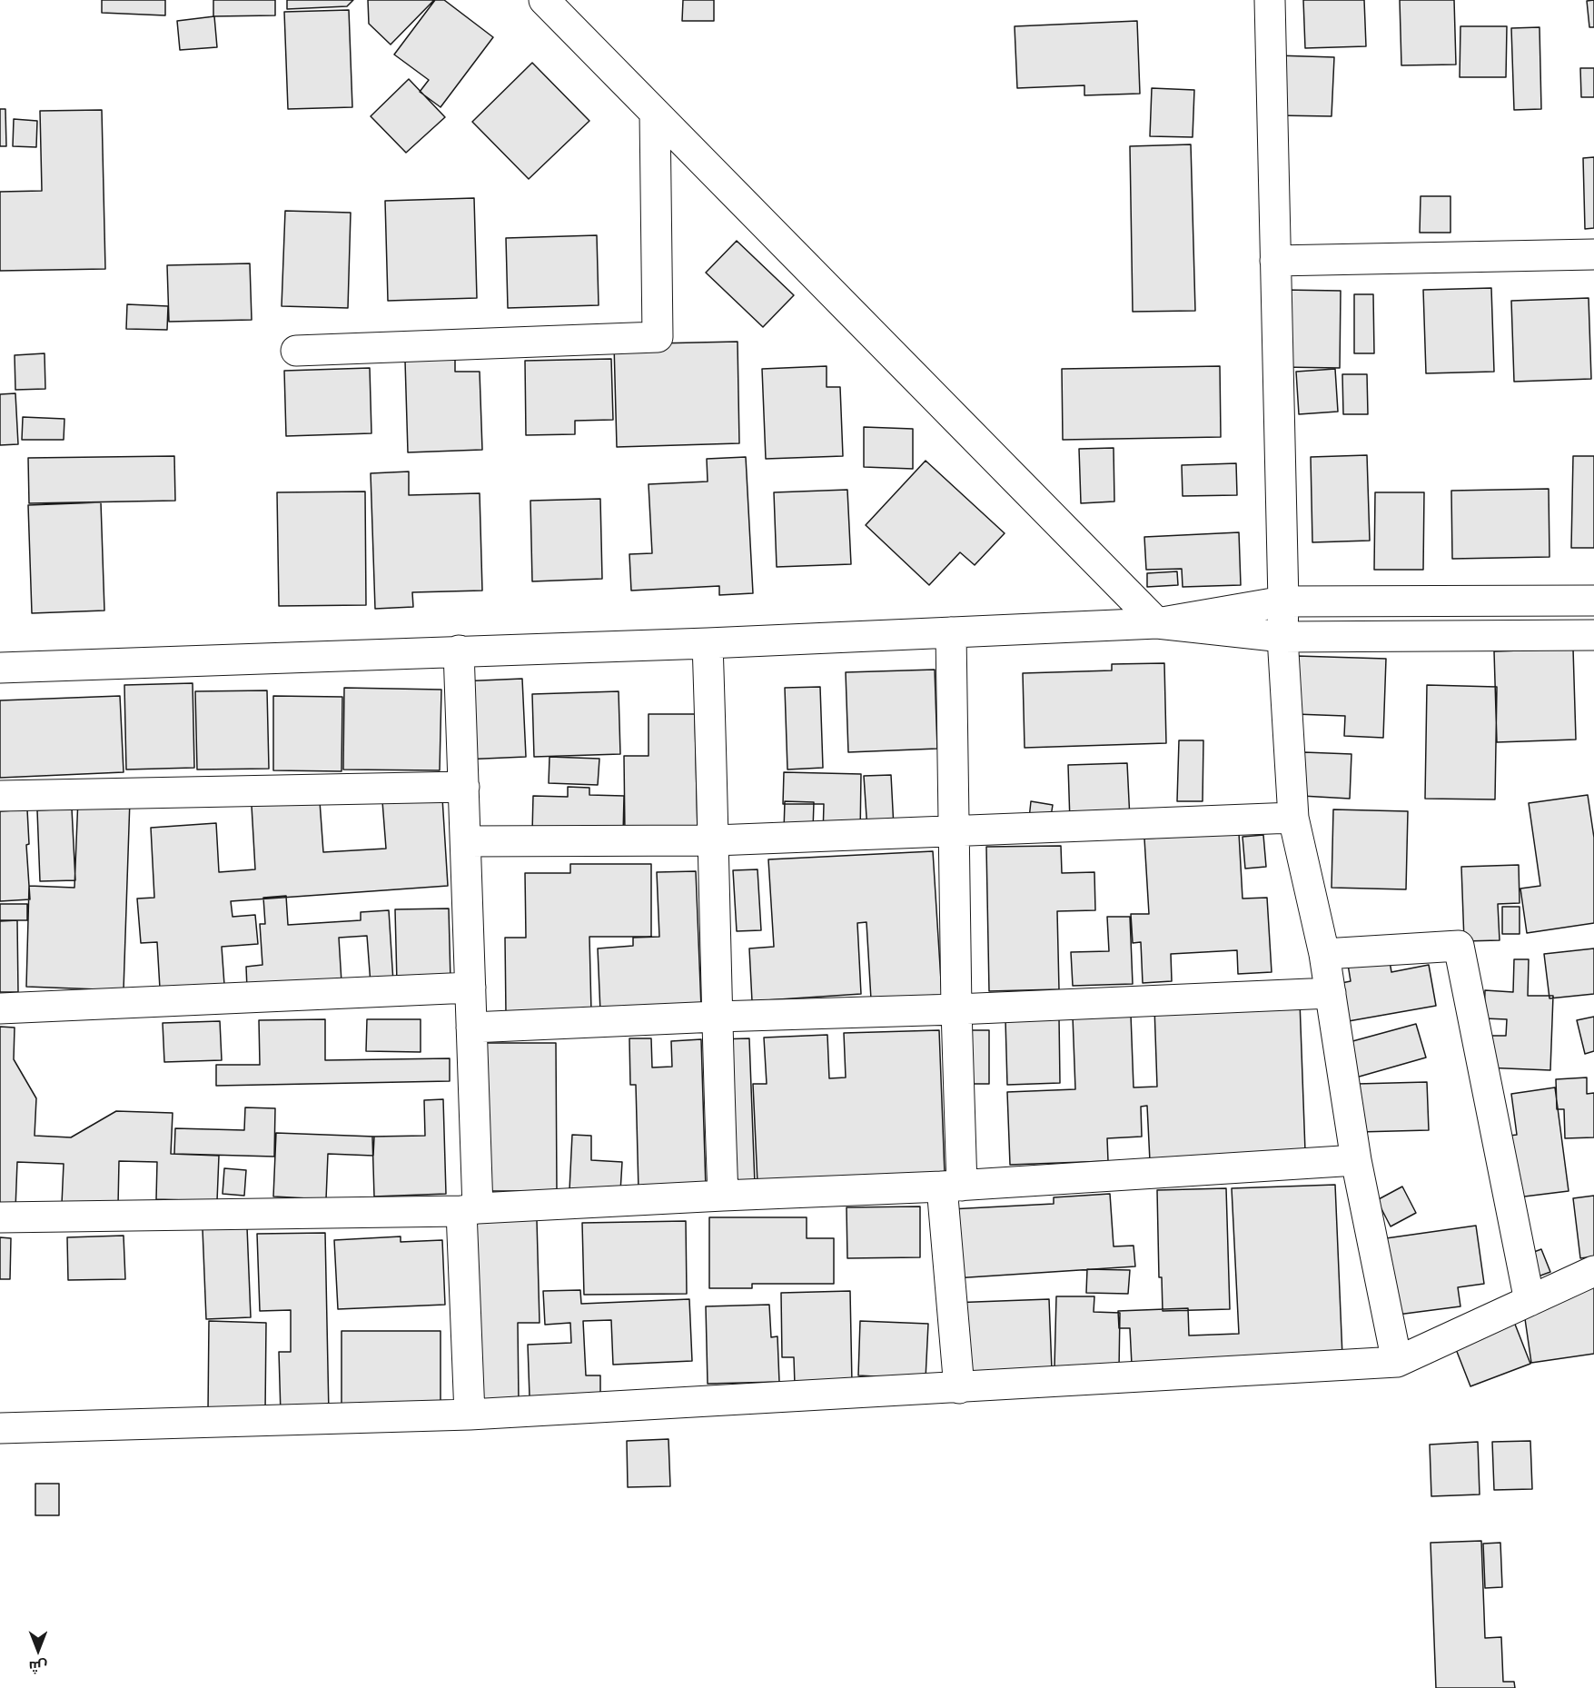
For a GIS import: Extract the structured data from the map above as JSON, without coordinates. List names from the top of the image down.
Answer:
{
  "north": "bottom"
}
